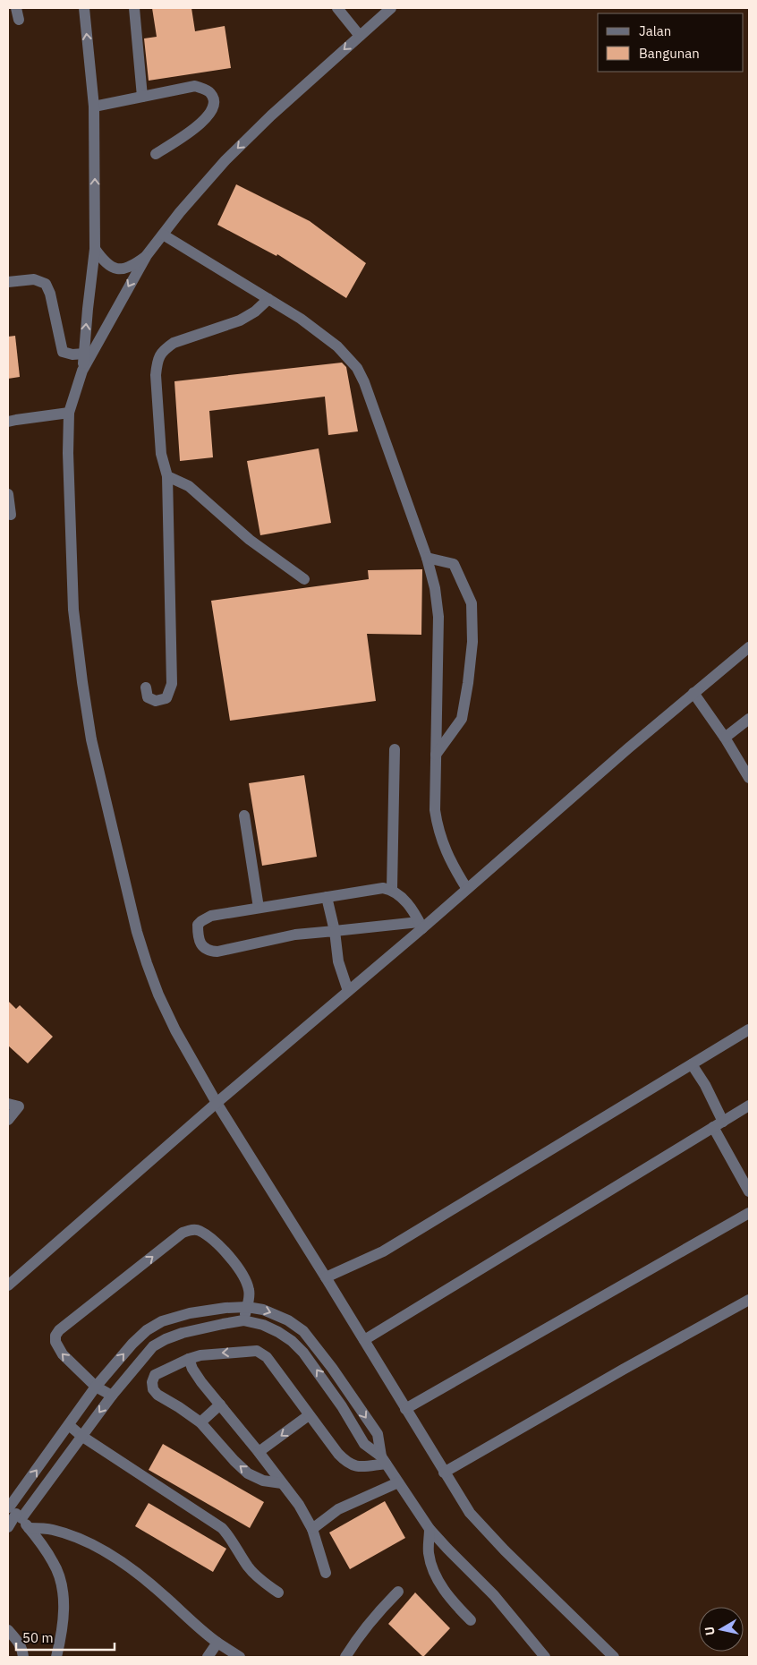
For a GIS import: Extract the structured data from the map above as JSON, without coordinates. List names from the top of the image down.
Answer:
{
  "legend": ["Jalan", "Bangunan"],
  "scale_bar": "50 m",
  "north": "left"
}
